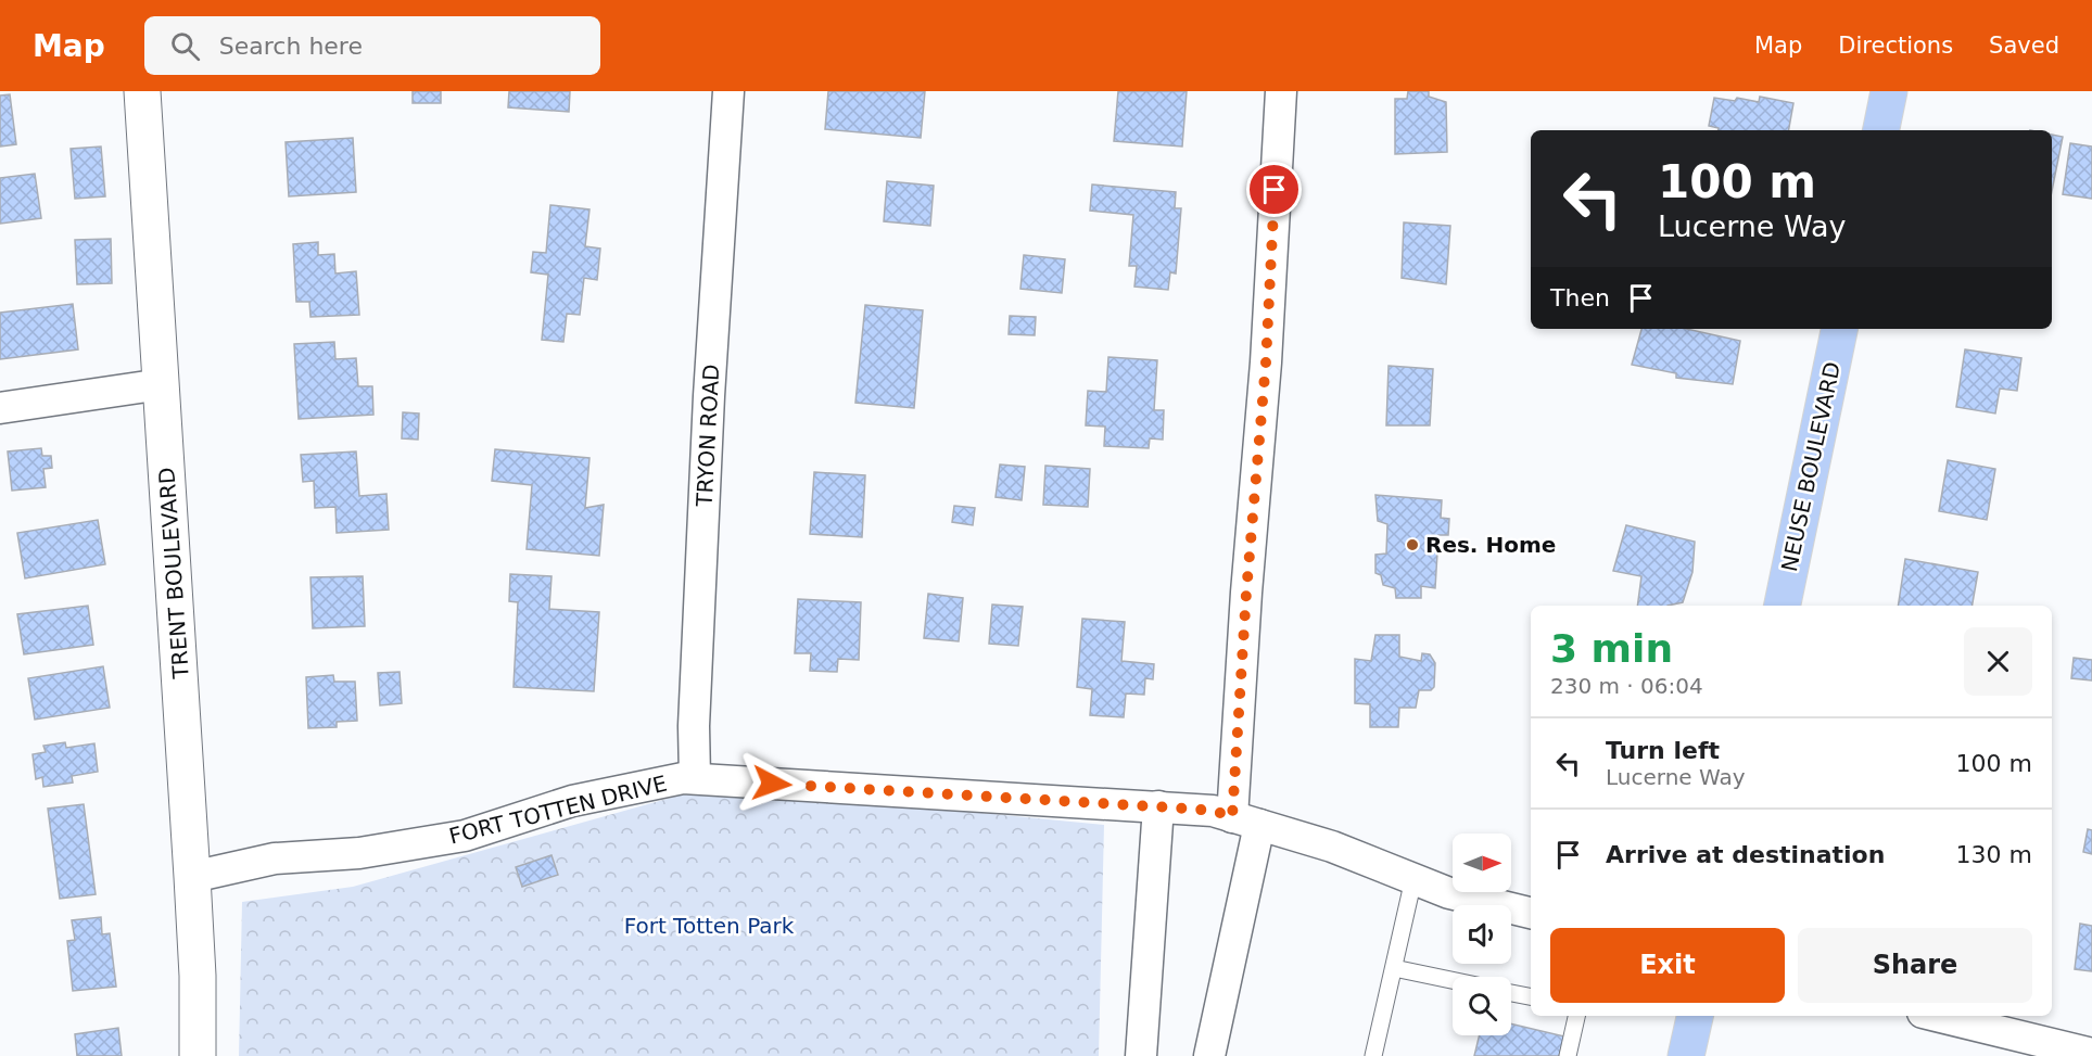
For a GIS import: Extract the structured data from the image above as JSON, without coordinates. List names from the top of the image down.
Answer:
{
  "streets": {
    "main road": ["NEUSE BOULEVARD"],
    "street": ["TRYON ROAD", "TRENT BOULEVARD", "FORT TOTTEN DRIVE"]
  },
  "crossings": [
    ["TRYON ROAD", "FORT TOTTEN DRIVE"],
    ["TRENT BOULEVARD", "FORT TOTTEN DRIVE"]
  ],
  "parks": ["Fort Totten Park"],
  "places": ["Res. Home"],
  "north": "right",
  "page": {
    "header": "Map",
    "search": "Search here",
    "nav": ["Map", "Directions", "Saved"],
    "turn": ["100 m", "Lucerne Way"],
    "then": "Then",
    "heading": ["3 min", "230 m · 06:04"],
    "list": [
      {
        "name": "Turn left",
        "note": "Lucerne Way",
        "value": "100 m"
      },
      {
        "name": "Arrive at destination",
        "value": "130 m"
      }
    ],
    "buttons": ["Exit", "Share"]
  }
}
